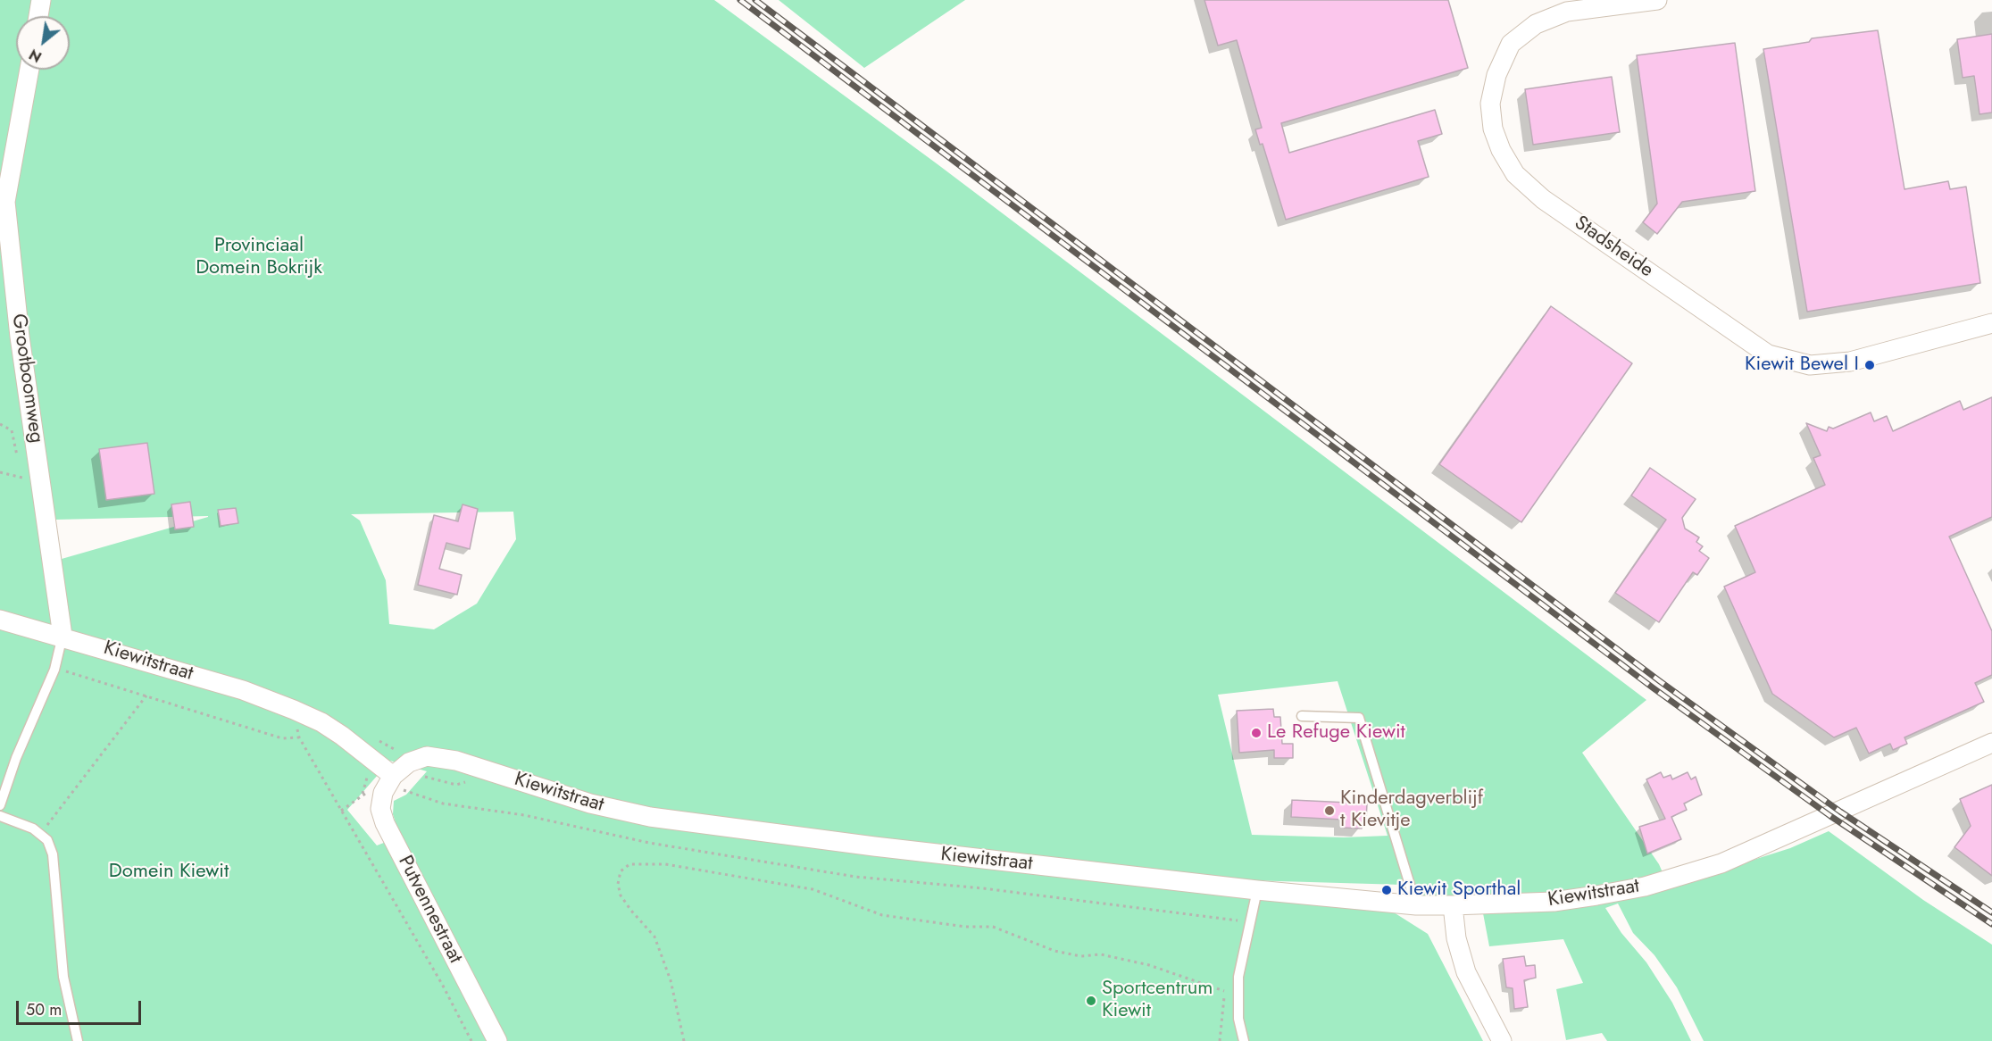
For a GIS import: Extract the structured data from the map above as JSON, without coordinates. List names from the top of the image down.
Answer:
{
  "streets": {
    "street": [
      "Stadsheide",
      "Grootboomweg",
      "Kiewitstraat",
      "Putvennestraat"
    ]
  },
  "crossings": [
    ["Grootboomweg", "Kiewitstraat"],
    ["Kiewitstraat", "Putvennestraat"]
  ],
  "parks": ["Provinciaal Domein Bokrijk", "Domein Kiewit"],
  "places": [
    "Kiewit Bewel I",
    "Le Refuge Kiewit",
    "Kinderdagverblijf t Kievitje",
    "Kiewit Sporthal",
    "Sportcentrum Kiewit"
  ],
  "scale_bar": "50 m",
  "north": "bottom left"
}
